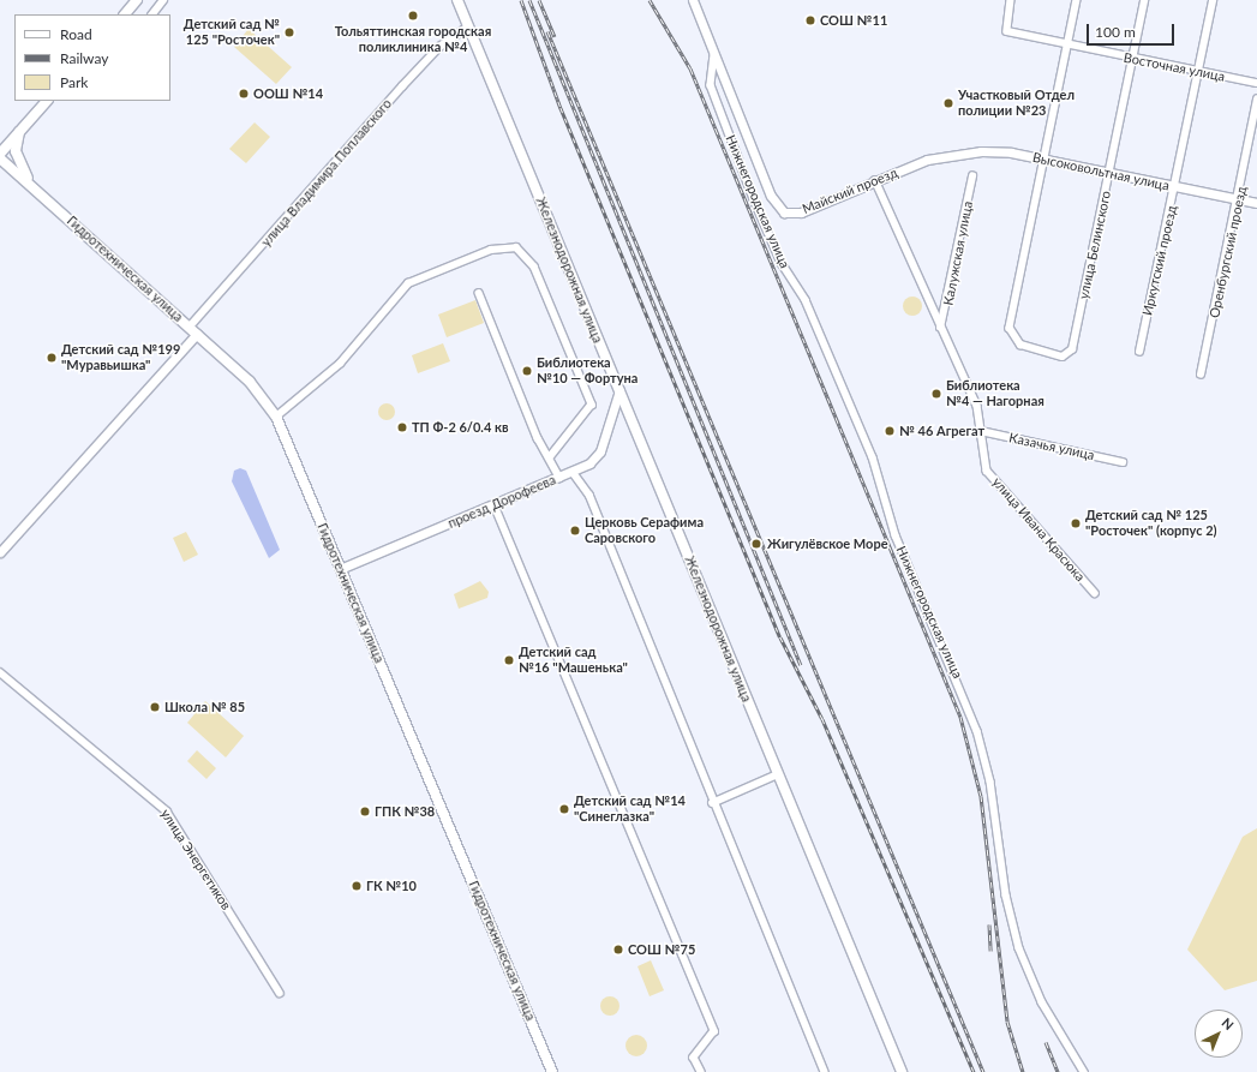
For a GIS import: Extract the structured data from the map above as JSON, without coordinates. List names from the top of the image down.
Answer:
{
  "streets": {
    "main road": ["Гидротехническая улица", "Железнодорожная улица"],
    "street": [
      "Восточная улица",
      "Высоковольтная улица",
      "улица Владимира Поплавского",
      "Майский проезд",
      "Нижнегородская улица",
      "улица Белинского",
      "Оренбургский проезд",
      "Калужская улица",
      "Иркутский проезд",
      "Казачья улица",
      "проезд Дорофеева",
      "улица Ивана Красюка",
      "улица Энергетиков"
    ]
  },
  "crossings": [
    ["Восточная улица", "улица Белинского"],
    ["Восточная улица", "Иркутский проезд"],
    ["Высоковольтная улица", "Майский проезд"],
    ["Высоковольтная улица", "улица Белинского"],
    ["Высоковольтная улица", "Оренбургский проезд"],
    ["Высоковольтная улица", "Иркутский проезд"],
    ["улица Владимира Поплавского", "Гидротехническая улица"],
    ["улица Владимира Поплавского", "Железнодорожная улица"],
    ["Майский проезд", "Нижнегородская улица"],
    ["Майский проезд", "улица Ивана Красюка"],
    ["Калужская улица", "улица Ивана Красюка"],
    ["Гидротехническая улица", "проезд Дорофеева"],
    ["Железнодорожная улица", "проезд Дорофеева"],
    ["Казачья улица", "улица Ивана Красюка"]
  ],
  "places": [
    "Тольяттинская городская поликлиника №4",
    "СОШ №11",
    "Детский сад № 125 \"Росточек\"",
    "ООШ №14",
    "Участковый Отдел полиции №23",
    "Детский сад №199 \"Муравьишка\"",
    "Библиотека №10 — Фортуна",
    "Библиотека №4 — Нагорная",
    "ТП Ф-2 6/0.4 кв",
    "№ 46 Агрегат",
    "Детский сад № 125 \"Росточек\" (корпус 2)",
    "Церковь Серафима Саровского",
    "Жигулёвское Море",
    "Детский сад №16 \"Машенька\"",
    "Школа № 85",
    "Детский сад №14 \"Синеглазка\"",
    "ГПК №38",
    "ГК №10",
    "СОШ №75"
  ],
  "legend": ["Road", "Railway", "Park"],
  "scale_bar": "100 m",
  "north": "top right"
}
